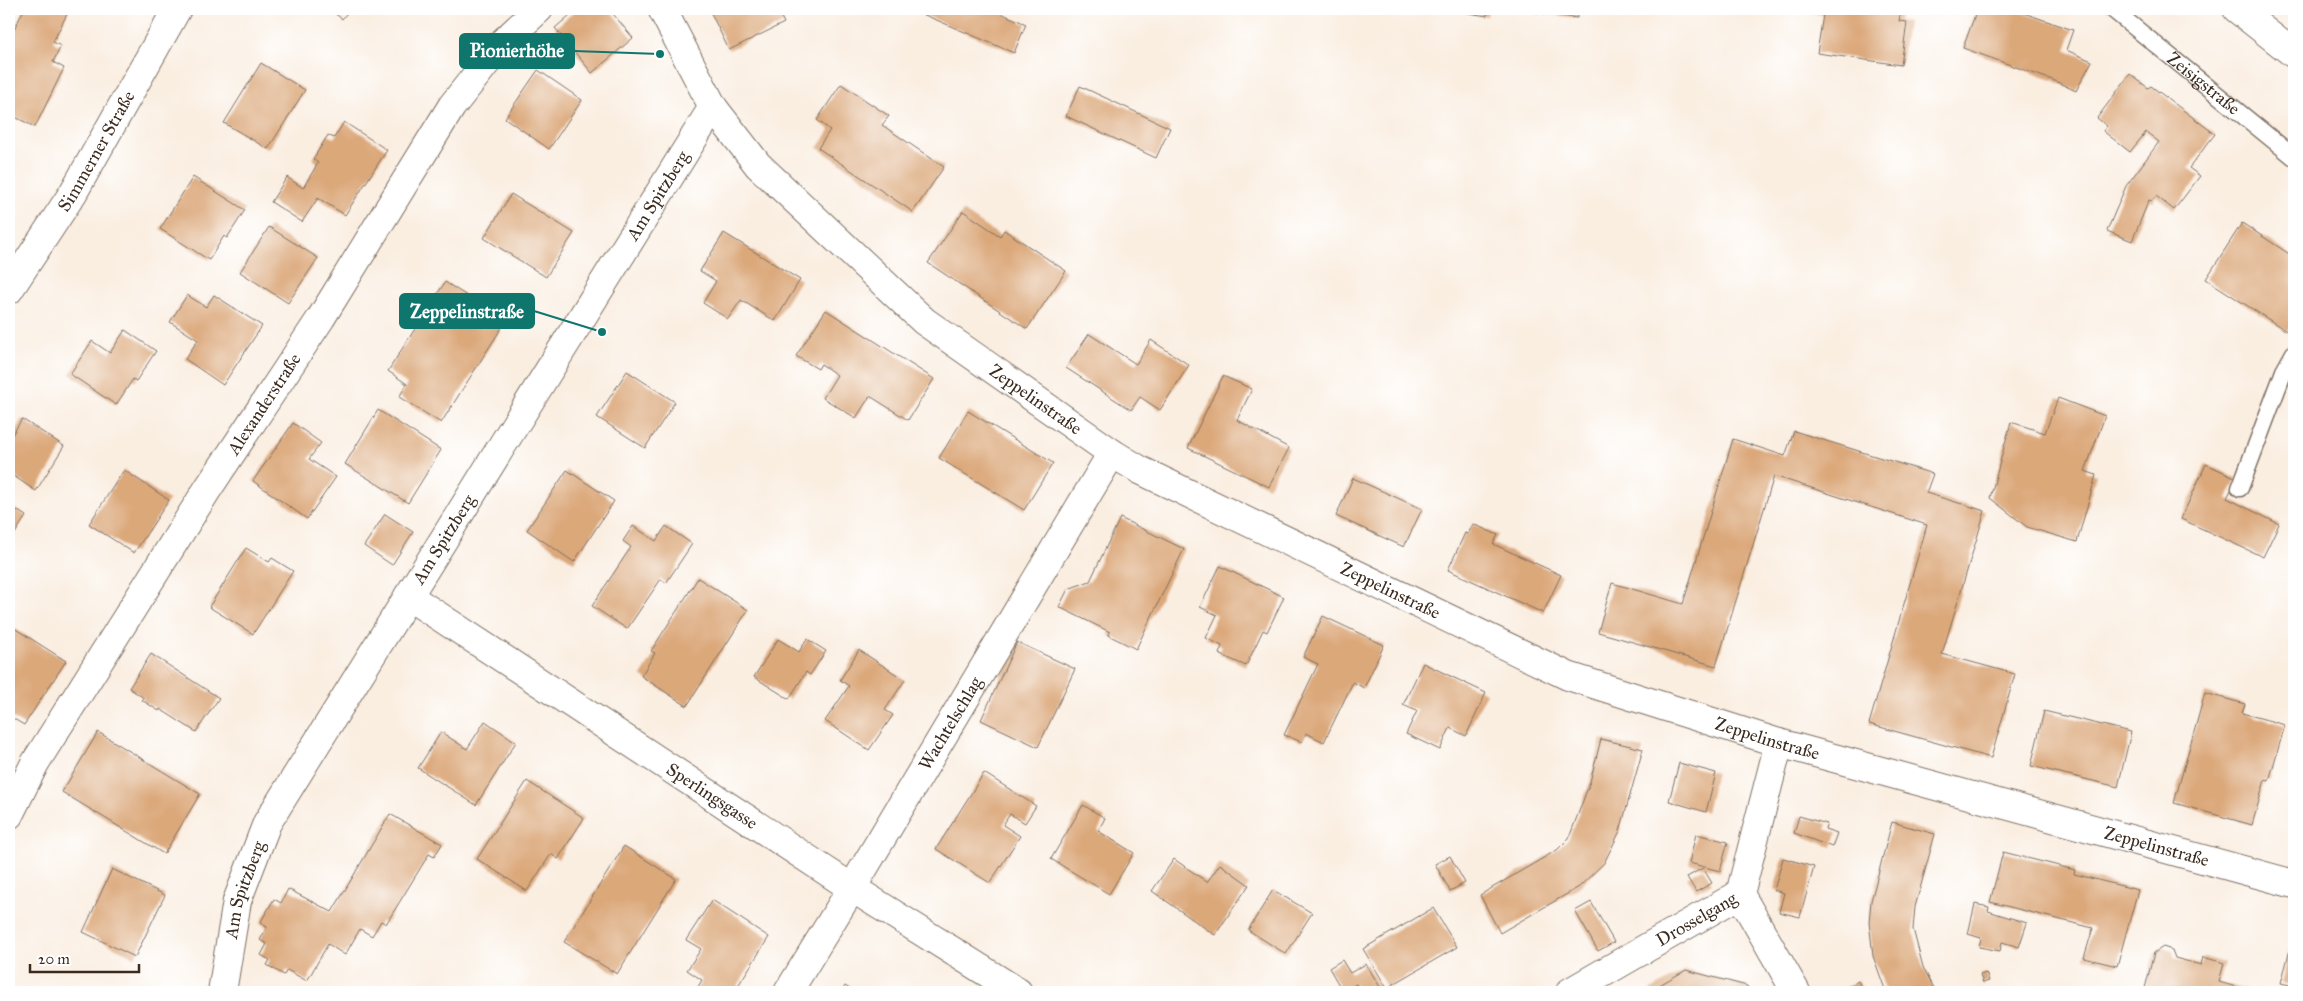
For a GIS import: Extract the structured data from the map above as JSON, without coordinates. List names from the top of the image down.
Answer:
{
  "streets": {
    "street": [
      "Simmerner Straße",
      "Am Spitzberg",
      "Zeppelinstraße",
      "Alexanderstraße",
      "Wachtelschlag",
      "Sperlingsgasse",
      "Drosselgang"
    ],
    "lane": ["Zeisigstraße"]
  },
  "crossings": [
    ["Am Spitzberg", "Zeppelinstraße"],
    ["Am Spitzberg", "Sperlingsgasse"],
    ["Zeppelinstraße", "Wachtelschlag"],
    ["Zeppelinstraße", "Drosselgang"],
    ["Wachtelschlag", "Sperlingsgasse"]
  ],
  "places": ["Pionierhöhe", "Zeppelinstraße"],
  "scale_bar": "20 m"
}
